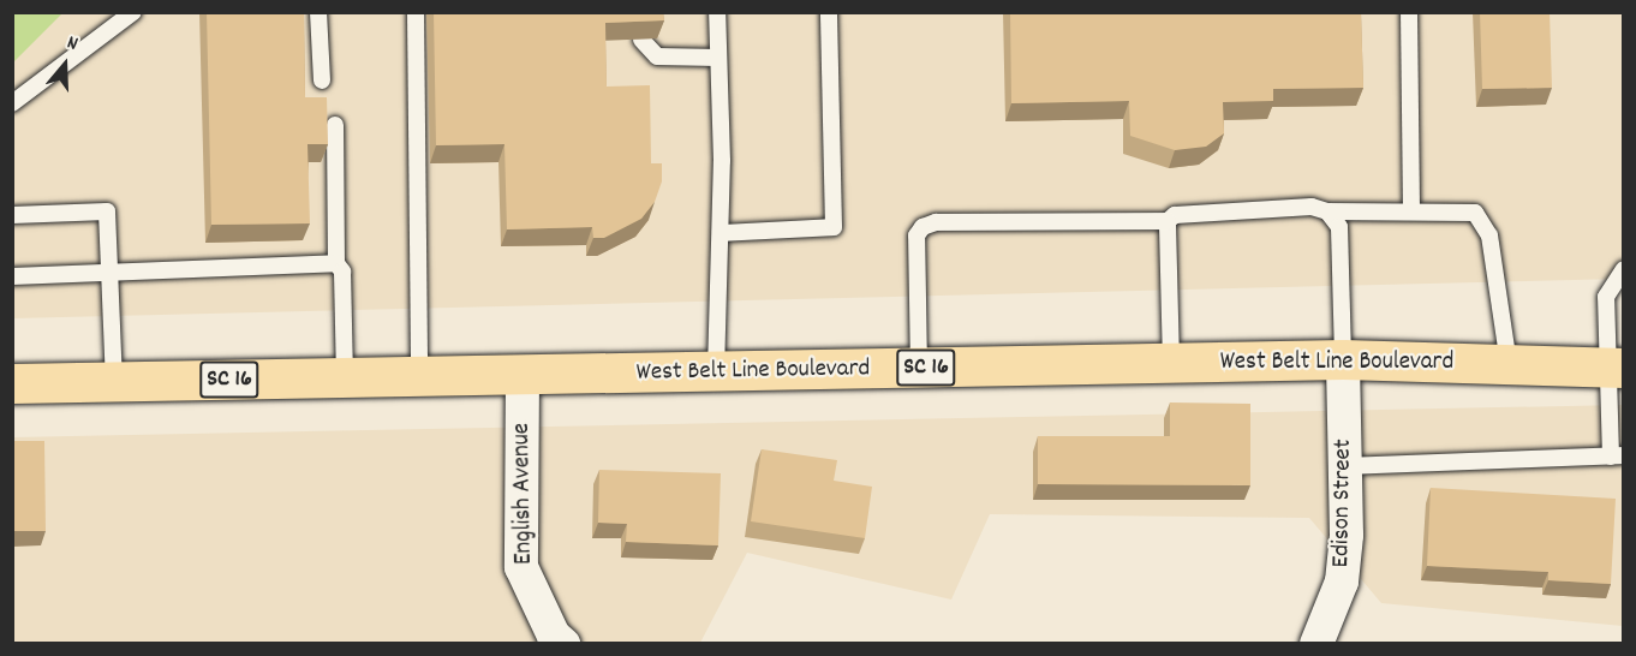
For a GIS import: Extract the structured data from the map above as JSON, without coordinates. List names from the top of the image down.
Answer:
{
  "streets": {
    "main road": ["West Belt Line Boulevard", "SC 16"],
    "street": ["English Avenue", "Edison Street"]
  },
  "crossings": [
    ["West Belt Line Boulevard", "English Avenue"],
    ["West Belt Line Boulevard", "Edison Street"]
  ],
  "north": "top"
}
